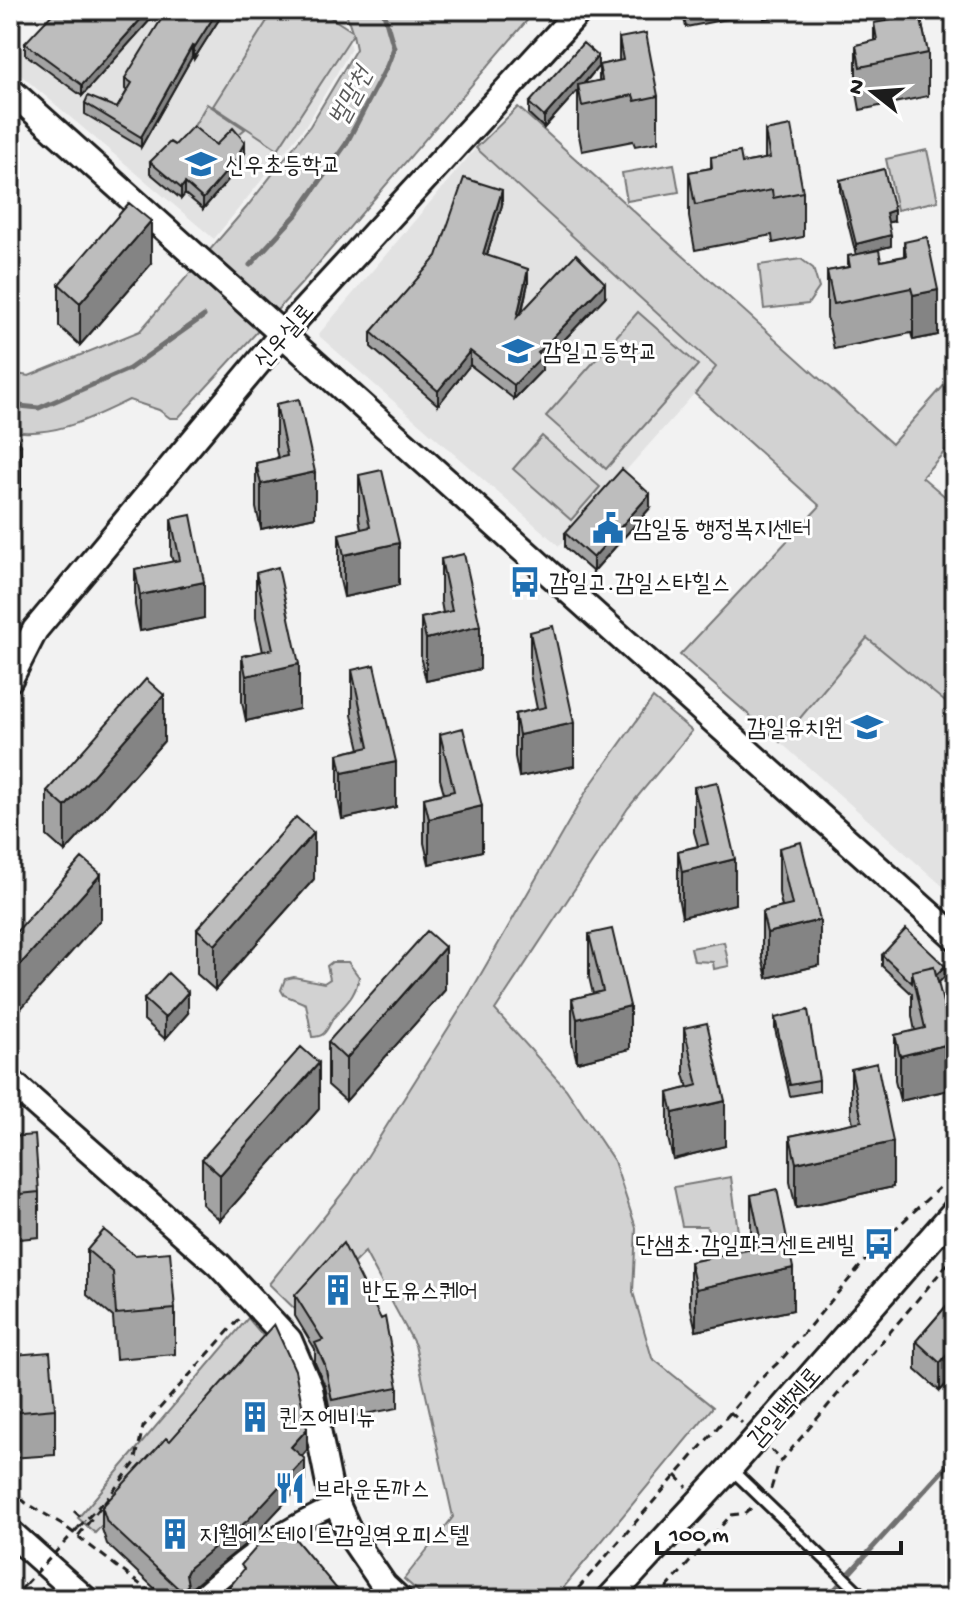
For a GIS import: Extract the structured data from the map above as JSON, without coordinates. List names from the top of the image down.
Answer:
{
  "streets": {
    "street": ["신우실로", "감일백제로"]
  },
  "water": ["벌말천"],
  "places": {
    "school or university": ["신우초등학교", "감일고등학교", "감일유치원"],
    "public building": ["감일동 행정복지센터"],
    "bus stop": ["감일고.감일스타힐스", "단샘초.감일파크센트레빌"],
    "building": ["반도유스퀘어", "퀸즈에비뉴", "지웰에스테이트감일역오피스텔"],
    "restaurant": ["브라운돈까스"]
  },
  "scale_bar": "100 m",
  "north": "left"
}
